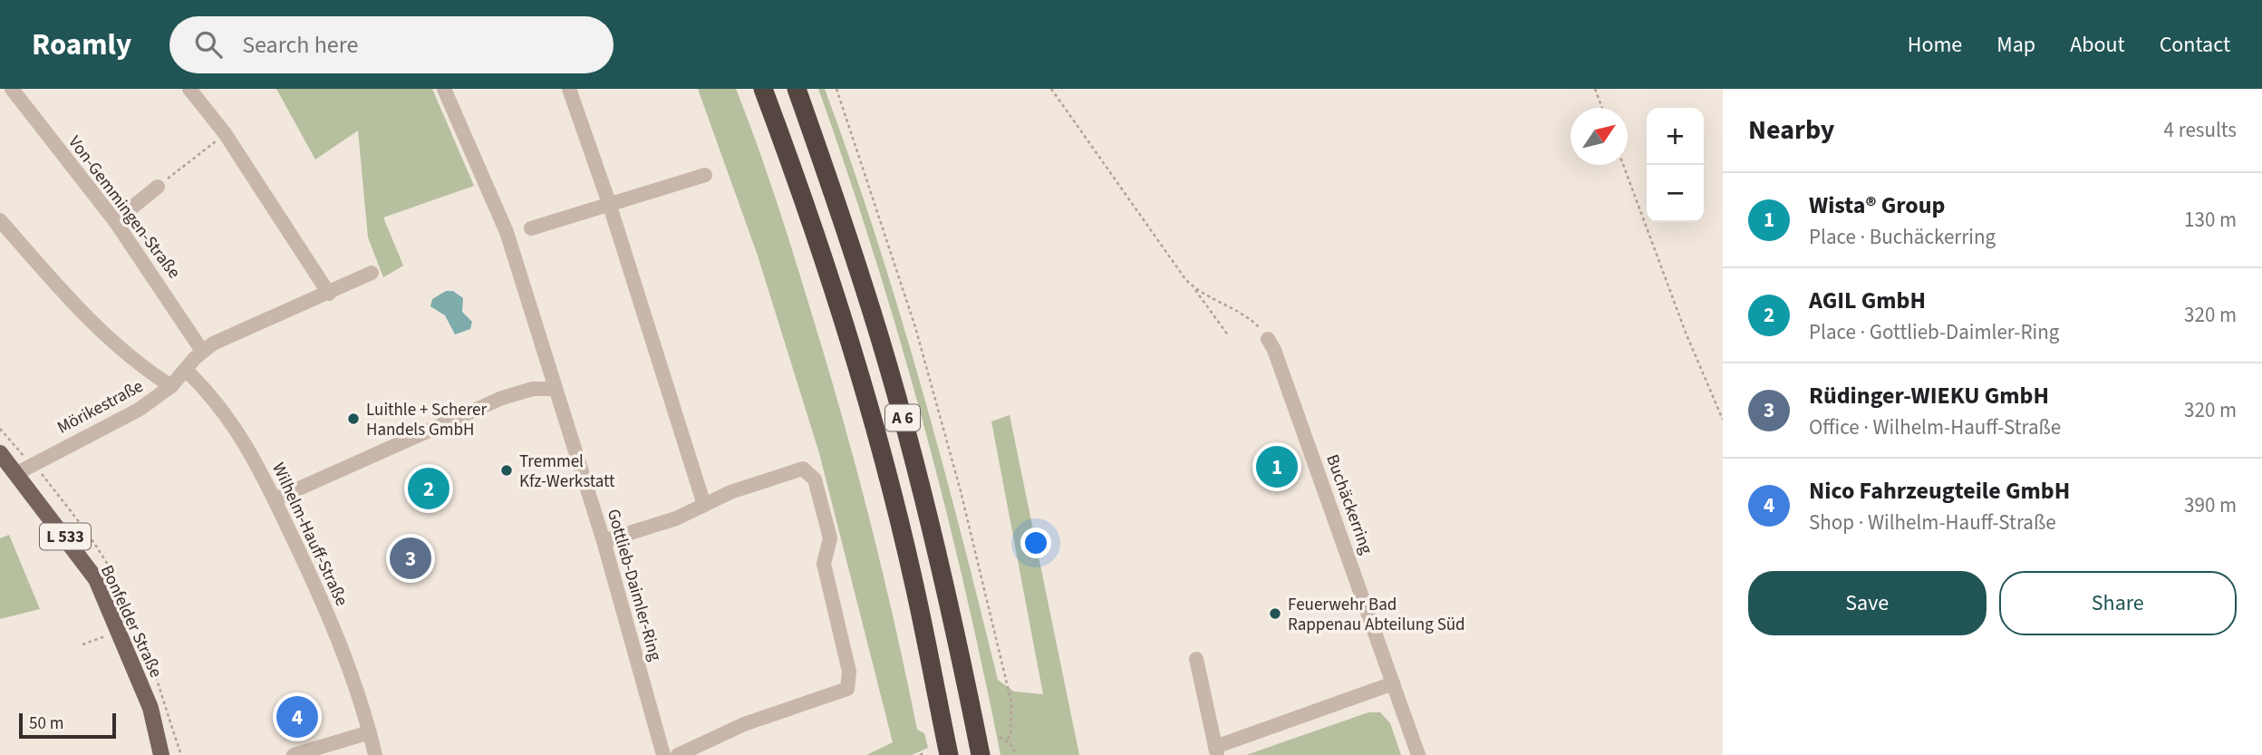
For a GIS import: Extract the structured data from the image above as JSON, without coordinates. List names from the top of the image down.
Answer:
{
  "streets": {
    "highway": ["A 6"],
    "main road": ["L 533", "Bonfelder Straße"],
    "street": [
      "Von-Gemmingen-Straße",
      "Mörikestraße",
      "Buchäckerring",
      "Wilhelm-Hauff-Straße",
      "Gottlieb-Daimler-Ring"
    ]
  },
  "crossings": [
    ["Von-Gemmingen-Straße", "Mörikestraße"],
    ["Mörikestraße", "Wilhelm-Hauff-Straße"],
    ["Mörikestraße", "Bonfelder Straße"]
  ],
  "places": ["Luithle + Scherer Handels GmbH", "Tremmel Kfz-Werkstatt", "Feuerwehr Bad Rappenau Abteilung Süd"],
  "scale_bar": "50 m",
  "north": "top right",
  "page": {
    "header": "Roamly",
    "search": "Search here",
    "nav": [
      "Home",
      "Map",
      "About",
      "Contact"
    ],
    "heading": ["Nearby", "4 results"],
    "map_buttons": ["+", "−"],
    "list": [
      {
        "mark": "1",
        "name": "Wista® Group",
        "note": "Place · Buchäckerring",
        "value": "130 m"
      },
      {
        "mark": "2",
        "name": "AGIL GmbH",
        "note": "Place · Gottlieb-Daimler-Ring",
        "value": "320 m"
      },
      {
        "mark": "3",
        "name": "Rüdinger-WIEKU GmbH",
        "note": "Office · Wilhelm-Hauff-Straße",
        "value": "320 m"
      },
      {
        "mark": "4",
        "name": "Nico Fahrzeugteile GmbH",
        "note": "Shop · Wilhelm-Hauff-Straße",
        "value": "390 m"
      }
    ],
    "pins": [
      "1",
      "2",
      "3",
      "4"
    ],
    "buttons": ["Save", "Share"],
    "scale": "50 m"
  }
}
